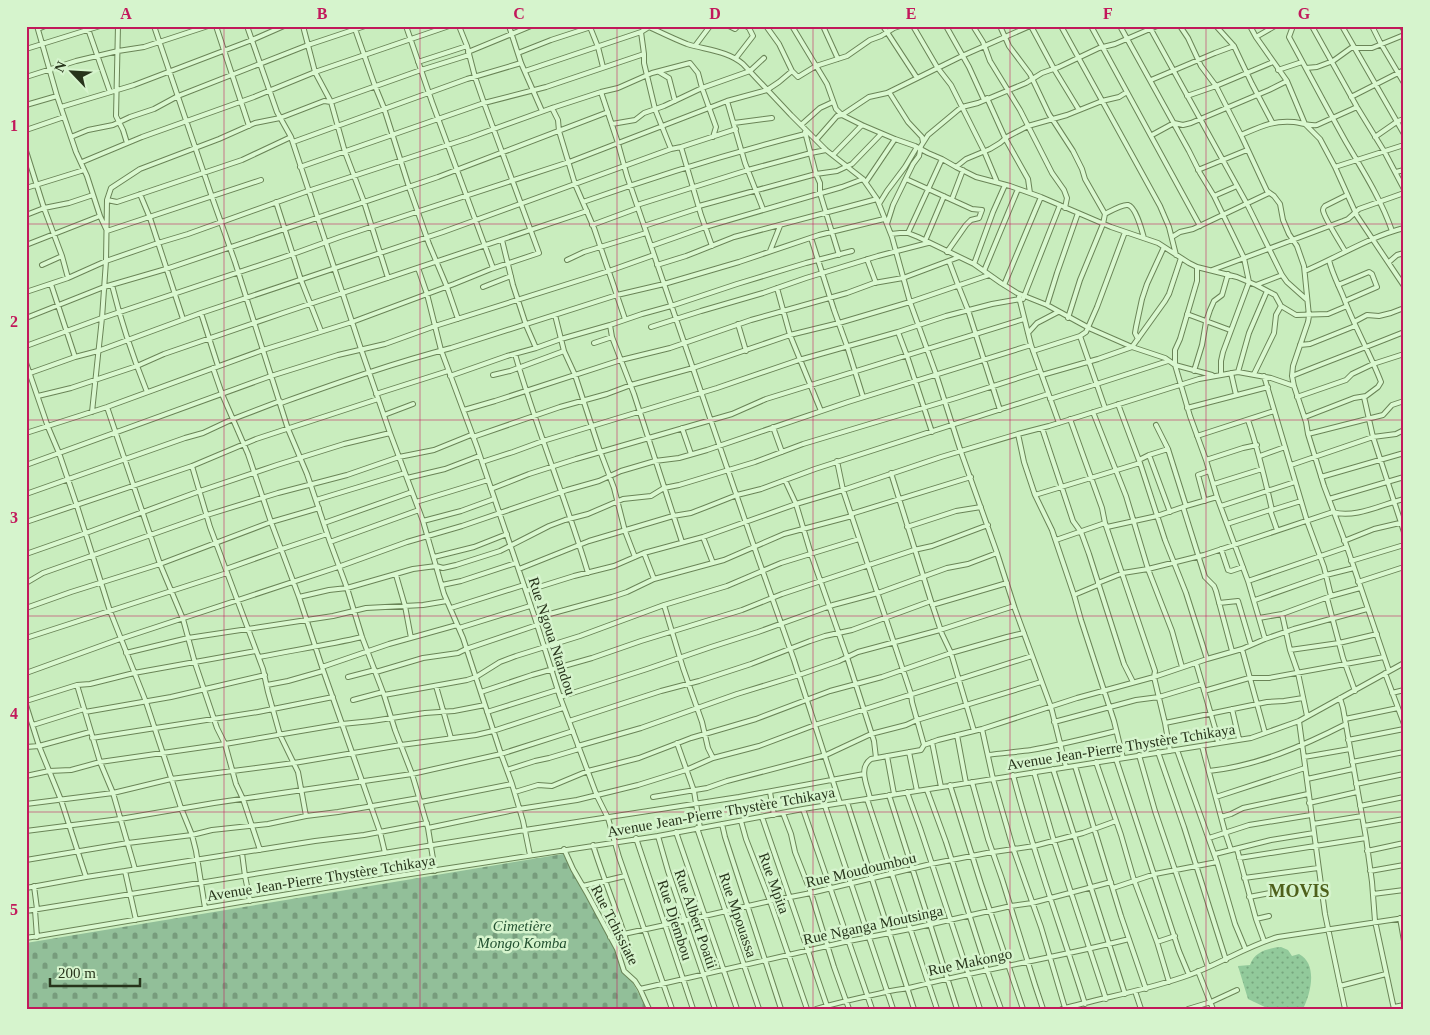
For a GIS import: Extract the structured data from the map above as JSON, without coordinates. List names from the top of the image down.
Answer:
{
  "streets": {
    "street": [
      "Rue Ngoua Ntandou",
      "Avenue Jean-Pierre Thystère Tchikaya",
      "Rue Moudoumbou",
      "Rue Mpita",
      "Rue Mpouassa",
      "Rue Albert Poatii",
      "Rue Djembou",
      "Rue Tchissiate",
      "Rue Nganga Moutsinga",
      "Rue Makongo"
    ]
  },
  "crossings": [
    ["Rue Ngoua Ntandou", "Avenue Jean-Pierre Thystère Tchikaya"],
    ["Rue Ngoua Ntandou", "Rue Moudoumbou"],
    ["Rue Ngoua Ntandou", "Rue Nganga Moutsinga"],
    ["Avenue Jean-Pierre Thystère Tchikaya", "Rue Mpita"],
    ["Avenue Jean-Pierre Thystère Tchikaya", "Rue Mpouassa"],
    ["Avenue Jean-Pierre Thystère Tchikaya", "Rue Albert Poatii"],
    ["Avenue Jean-Pierre Thystère Tchikaya", "Rue Djembou"],
    ["Avenue Jean-Pierre Thystère Tchikaya", "Rue Tchissiate"],
    ["Rue Moudoumbou", "Rue Mpita"],
    ["Rue Moudoumbou", "Rue Mpouassa"],
    ["Rue Moudoumbou", "Rue Albert Poatii"],
    ["Rue Moudoumbou", "Rue Djembou"],
    ["Rue Moudoumbou", "Rue Tchissiate"],
    ["Rue Mpita", "Rue Nganga Moutsinga"],
    ["Rue Mpouassa", "Rue Nganga Moutsinga"],
    ["Rue Albert Poatii", "Rue Nganga Moutsinga"],
    ["Rue Djembou", "Rue Nganga Moutsinga"],
    ["Rue Tchissiate", "Rue Nganga Moutsinga"]
  ],
  "districts": ["MOVIS"],
  "parks": ["Cimetière Mongo Komba"],
  "scale_bar": "200 m",
  "north": "top left",
  "grid": {
    "columns": [
      "A",
      "B",
      "C",
      "D",
      "E",
      "F",
      "G"
    ],
    "rows": [
      "1",
      "2",
      "3",
      "4",
      "5"
    ]
  }
}
